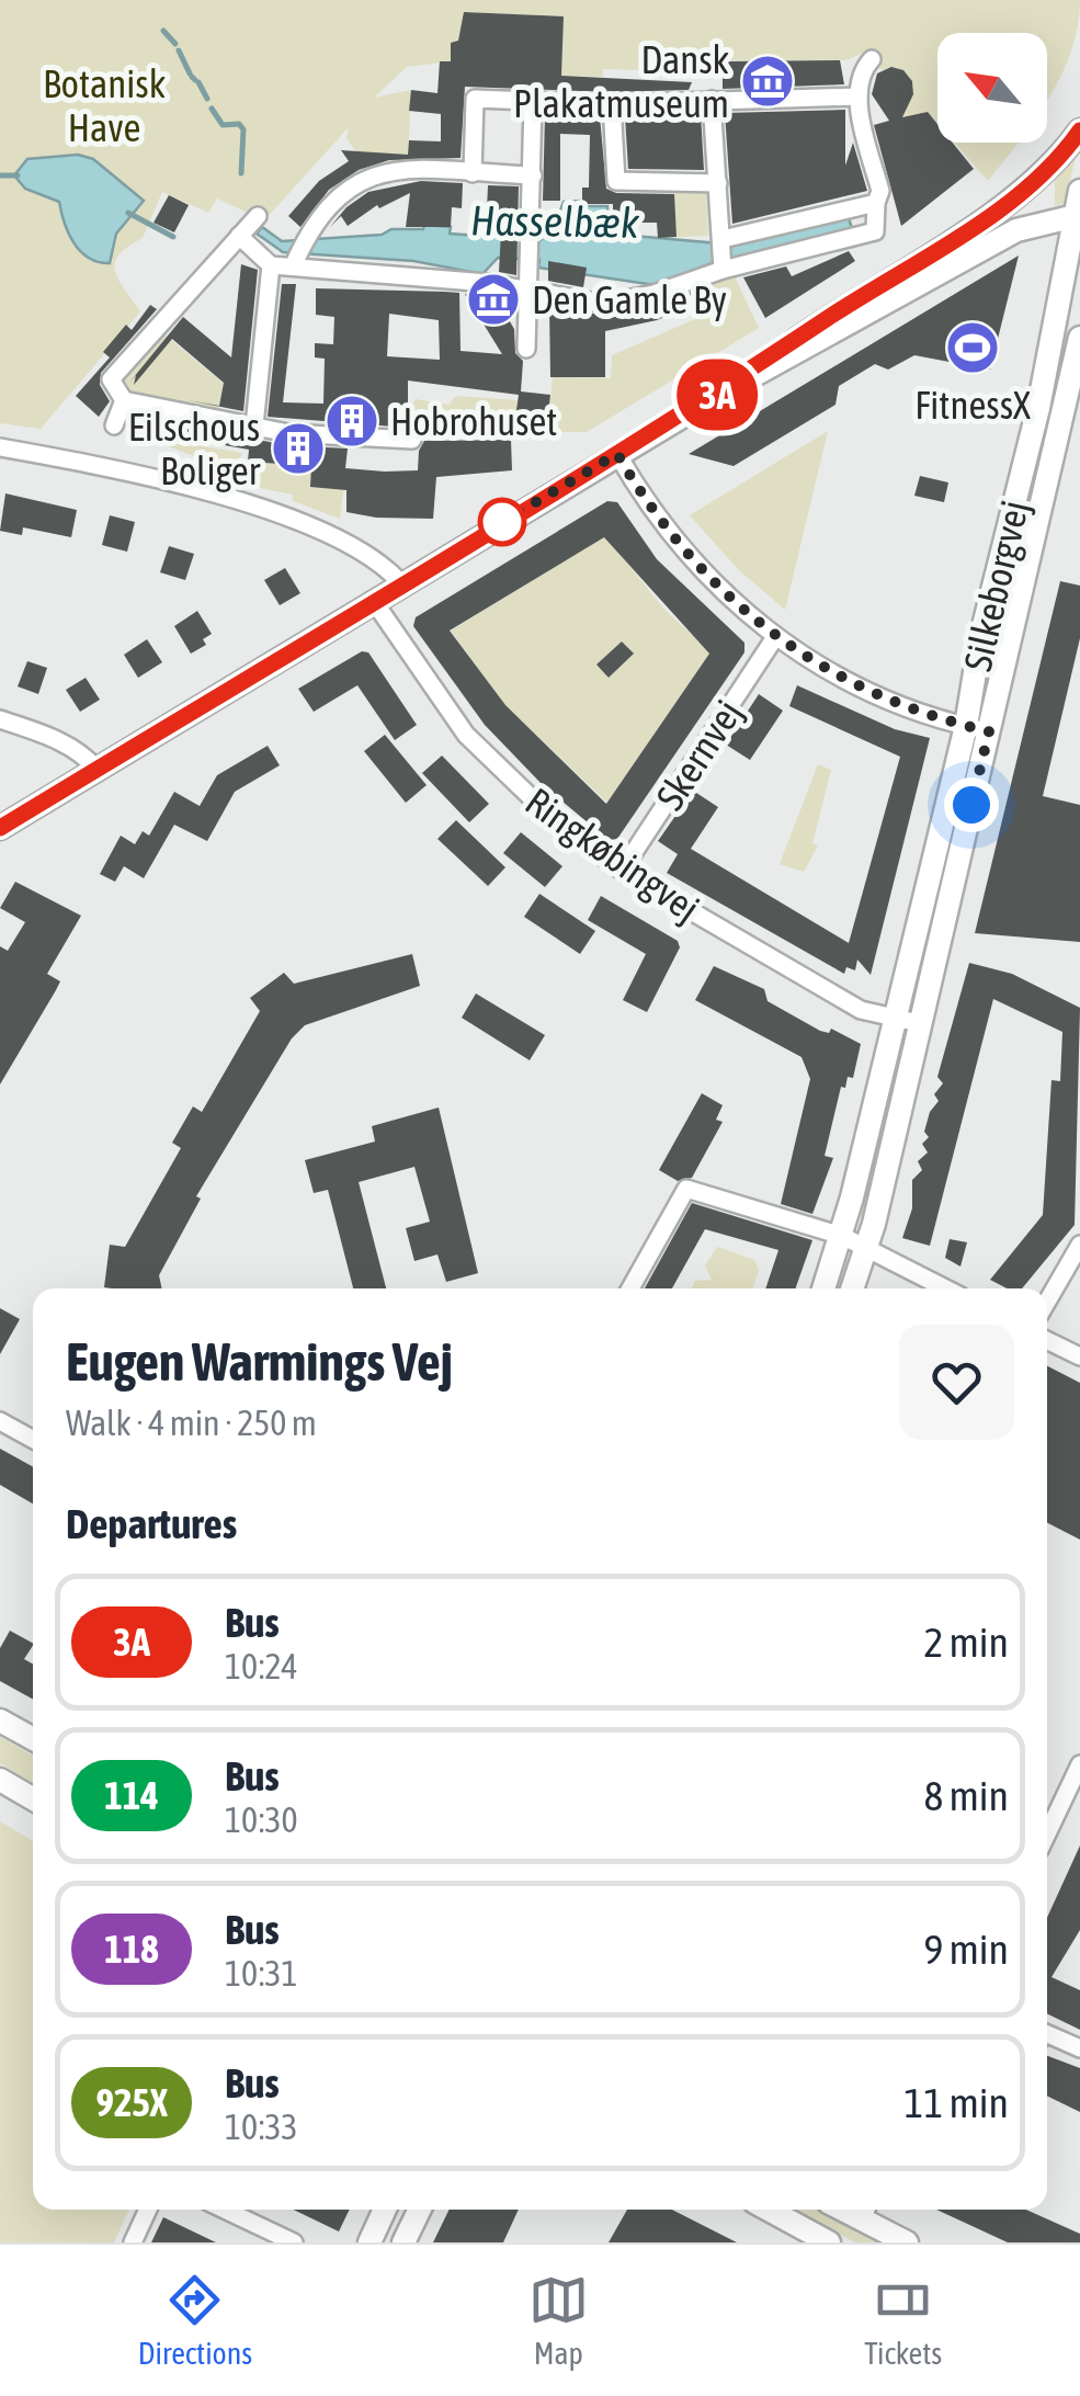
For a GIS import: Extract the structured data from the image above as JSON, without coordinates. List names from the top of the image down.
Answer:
{
  "streets": {
    "street": ["Silkeborgvej", "Skernvej", "Ringkøbingvej"]
  },
  "crossings": [
    ["Silkeborgvej", "Ringkøbingvej"],
    ["Skernvej", "Ringkøbingvej"]
  ],
  "water": ["Hasselbæk"],
  "parks": ["Botanisk Have"],
  "places": {
    "museum": ["Dansk Plakatmuseum", "Den Gamle By"],
    "sports": ["FitnessX"],
    "building": ["Hobrohuset", "Eilschous Boliger"]
  },
  "lines": ["bus line 3A"],
  "north": "top left",
  "page": {
    "on_map": "3A",
    "heading": [
      ["Eugen Warmings Vej", "Walk · 4 min · 250 m"],
      "Departures"
    ],
    "list": [
      {
        "mark": "3A",
        "name": "Bus",
        "note": "10:24",
        "value": "2 min"
      },
      {
        "mark": "114",
        "name": "Bus",
        "note": "10:30",
        "value": "8 min"
      },
      {
        "mark": "118",
        "name": "Bus",
        "note": "10:31",
        "value": "9 min"
      },
      {
        "mark": "925X",
        "name": "Bus",
        "note": "10:33",
        "value": "11 min"
      }
    ],
    "tabs": ["Directions", "Map", "Tickets"]
  }
}
